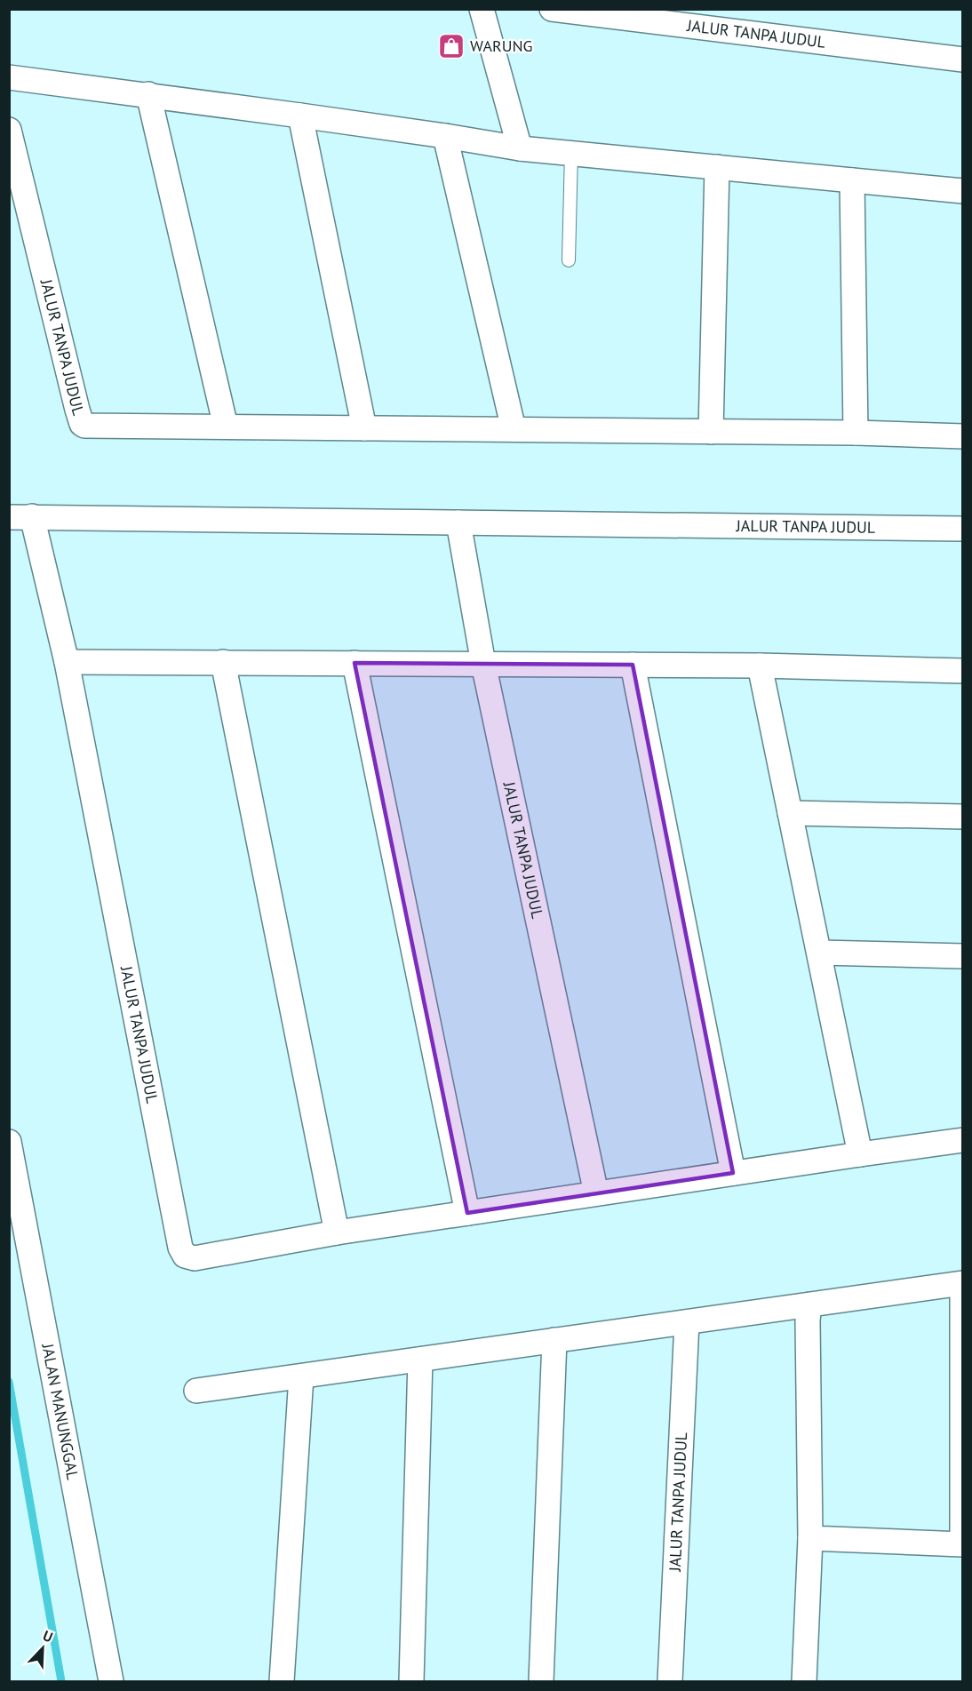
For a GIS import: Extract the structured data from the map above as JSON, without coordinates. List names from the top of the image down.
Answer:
{
  "streets": {
    "street": ["JALUR TANPA JUDUL", "JALAN MANUNGGAL"]
  },
  "places": {
    "shop": ["WARUNG"]
  },
  "north": "top right"
}
